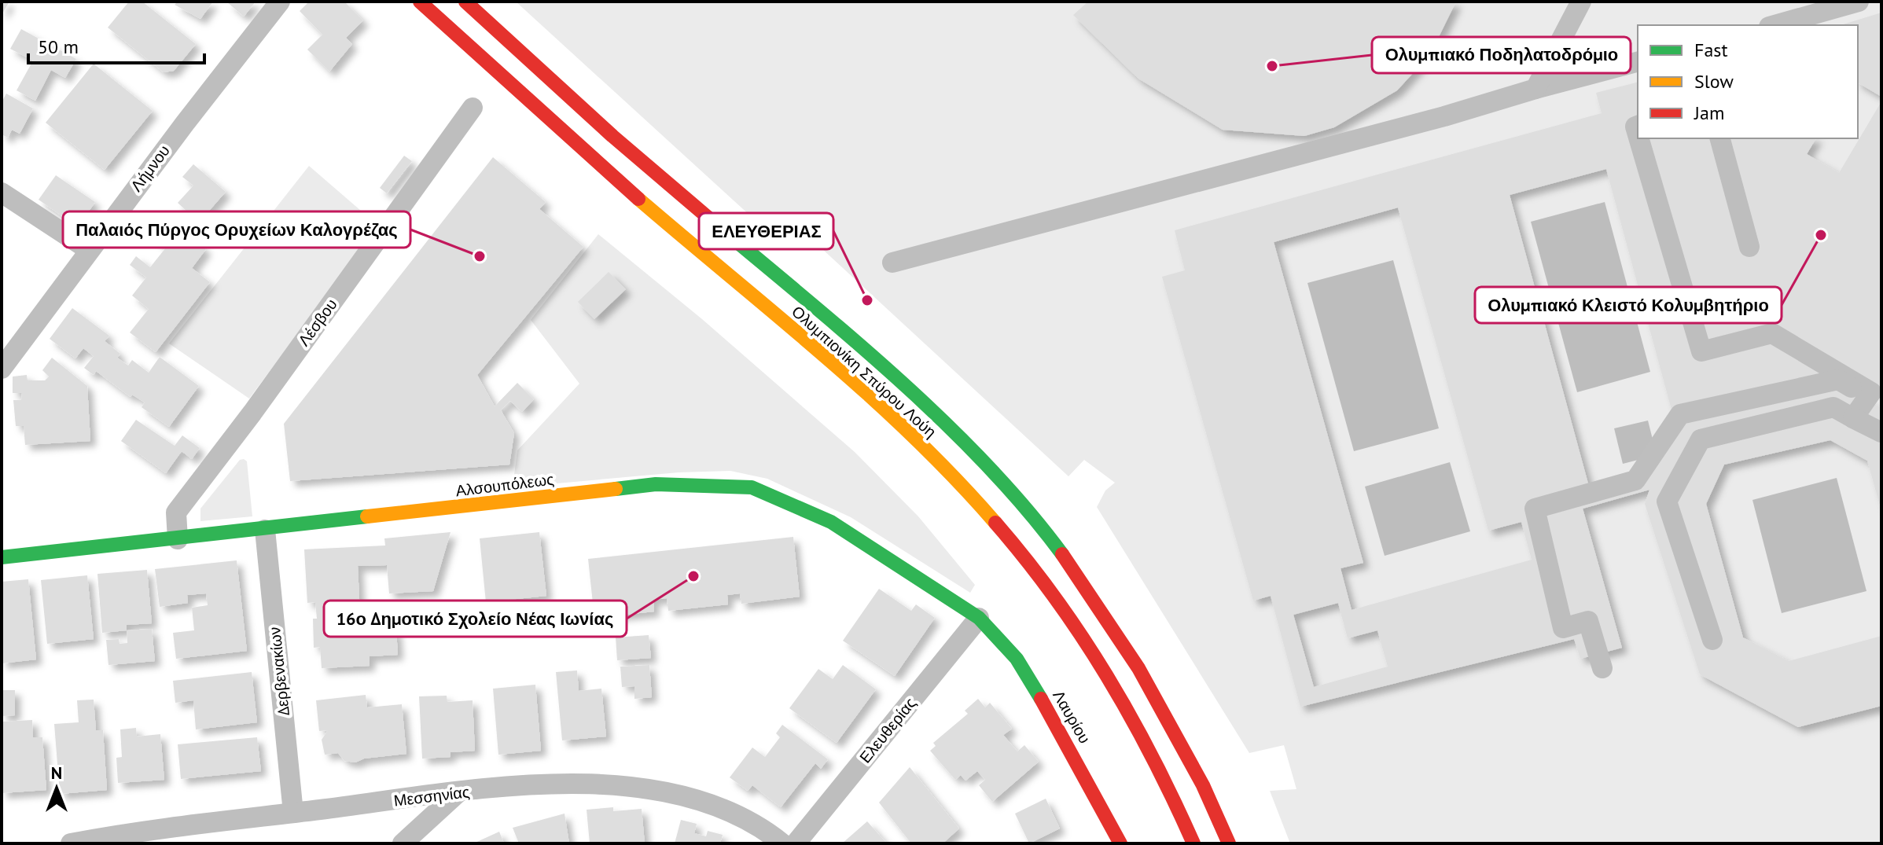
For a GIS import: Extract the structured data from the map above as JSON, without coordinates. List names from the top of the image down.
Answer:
{
  "streets": {
    "main road": ["Ολυμπιονίκη Σπύρου Λούη", "Αλσουπόλεως", "Λαυρίου"],
    "street": [
      "Λήμνου",
      "Λέσβου",
      "Δερβενακίων",
      "Ελευθερίας",
      "Μεσσηνίας"
    ]
  },
  "crossings": [
    ["Λέσβου", "Αλσουπόλεως"],
    ["Αλσουπόλεως", "Δερβενακίων"],
    ["Αλσουπόλεως", "Λαυρίου"],
    ["Αλσουπόλεως", "Ελευθερίας"],
    ["Δερβενακίων", "Μεσσηνίας"],
    ["Λαυρίου", "Ελευθερίας"]
  ],
  "places": [
    "Ολυμπιακό Ποδηλατοδρόμιο",
    "Ολυμπιακό Κλειστό Κολυμβητήριο",
    "Παλαιός Πύργος Ορυχείων Καλογρέζας",
    "ΕΛΕΥΘΕΡΙΑΣ",
    "16ο Δημοτικό Σχολείο Νέας Ιωνίας"
  ],
  "legend": ["Fast", "Slow", "Jam"],
  "scale_bar": "50 m",
  "north": "top"
}
